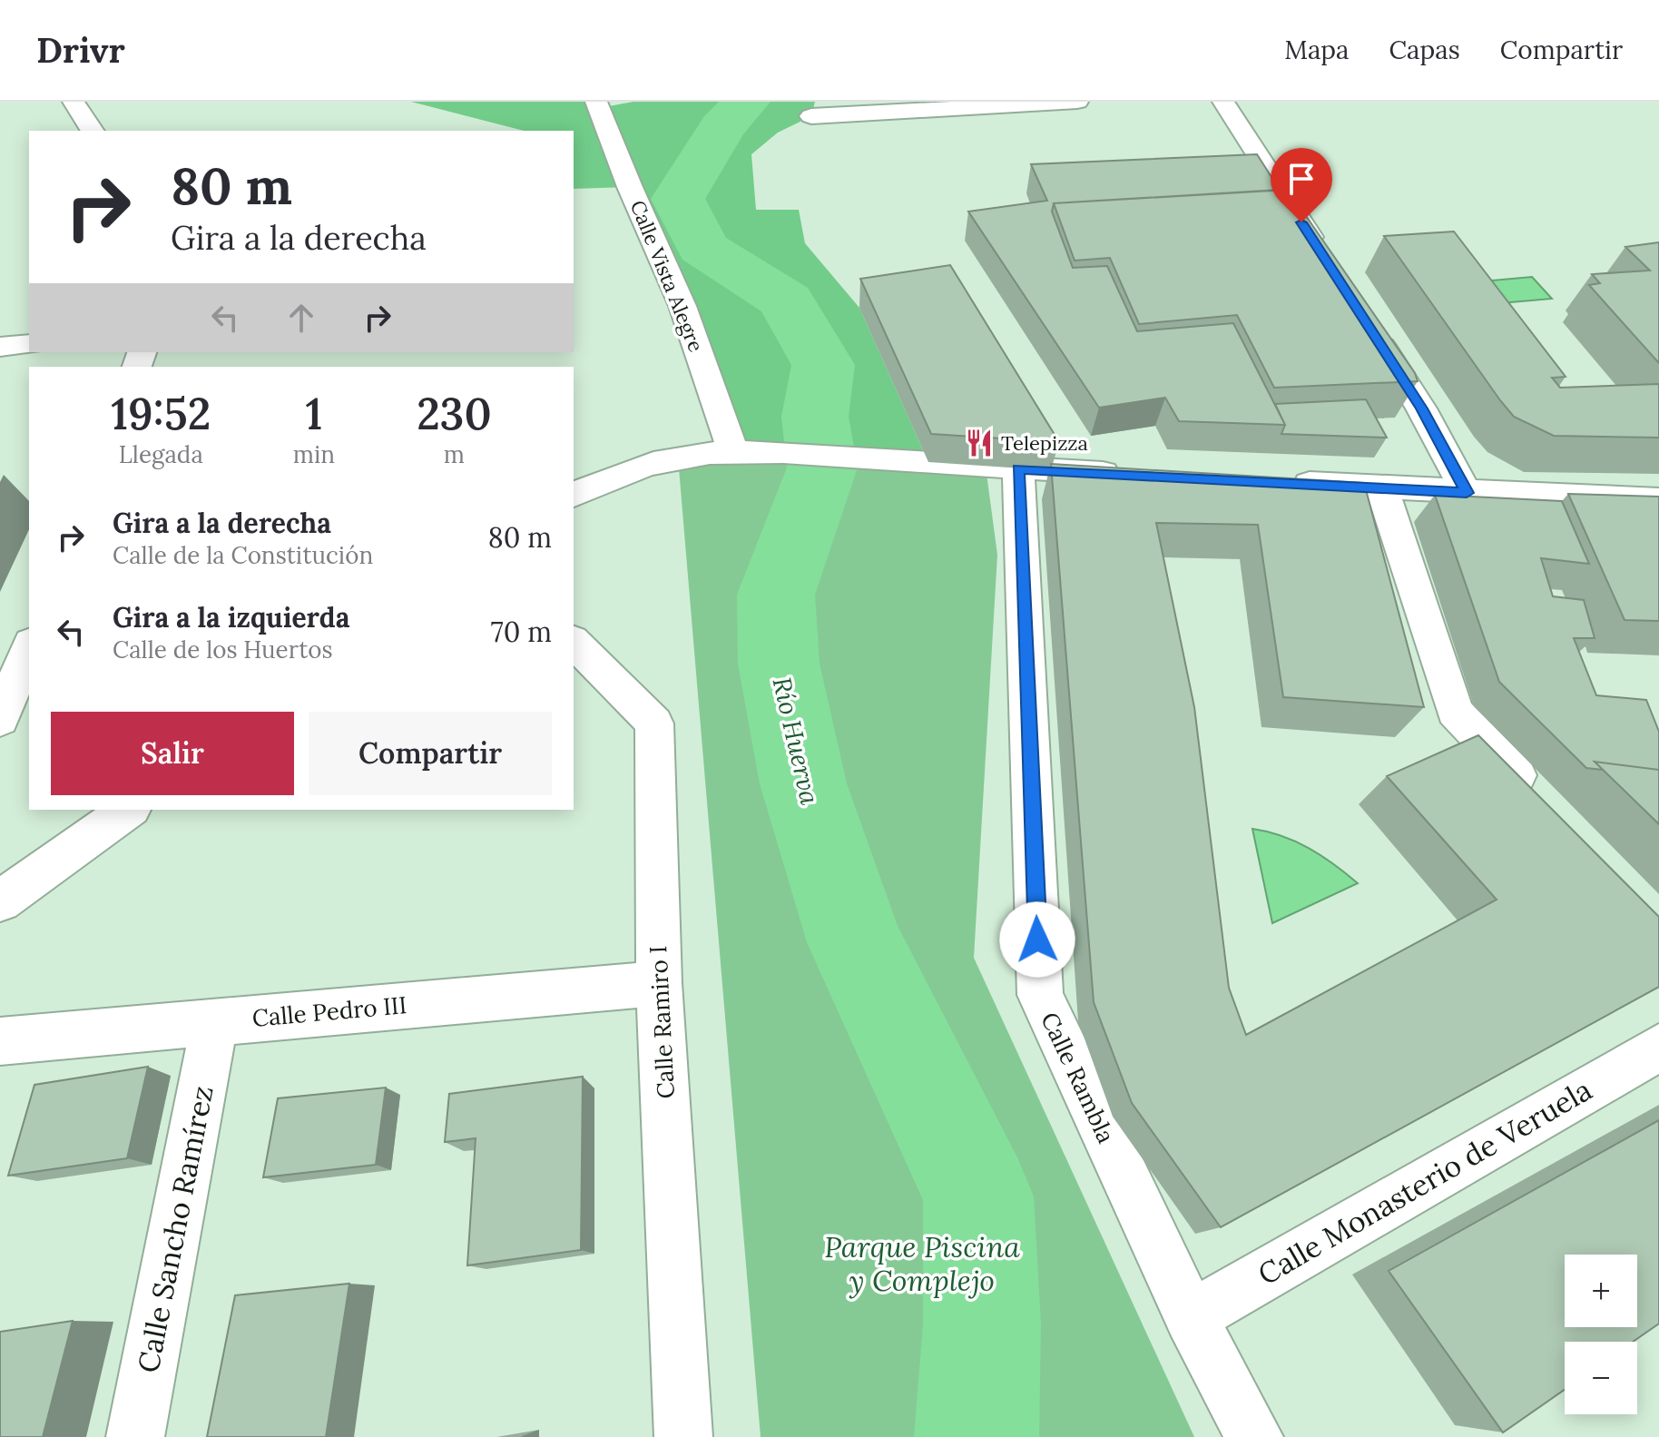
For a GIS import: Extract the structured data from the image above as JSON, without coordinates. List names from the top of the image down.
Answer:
{
  "streets": {
    "street": [
      "Calle Vista Alegre",
      "Calle Pedro III",
      "Calle Ramiro I",
      "Calle Rambla",
      "Calle Monasterio de Veruela",
      "Calle Sancho Ramírez"
    ]
  },
  "crossings": [
    ["Calle Pedro III", "Calle Ramiro I"],
    ["Calle Pedro III", "Calle Sancho Ramírez"],
    ["Calle Rambla", "Calle Monasterio de Veruela"]
  ],
  "water": ["Río Huerva"],
  "parks": ["Parque Piscina y Complejo"],
  "places": {
    "restaurant": ["Telepizza"]
  },
  "page": {
    "header": "Drivr",
    "nav": ["Mapa", "Capas", "Compartir"],
    "turn": ["80 m", "Gira a la derecha"],
    "eta": [
      "19:52",
      "Llegada",
      "1",
      "min",
      "230",
      "m"
    ],
    "list": [
      {
        "name": "Gira a la derecha",
        "note": "Calle de la Constitución",
        "value": "80 m"
      },
      {
        "name": "Gira a la izquierda",
        "note": "Calle de los Huertos",
        "value": "70 m"
      }
    ],
    "buttons": ["Salir", "Compartir"],
    "map_buttons": ["+", "−"]
  }
}
